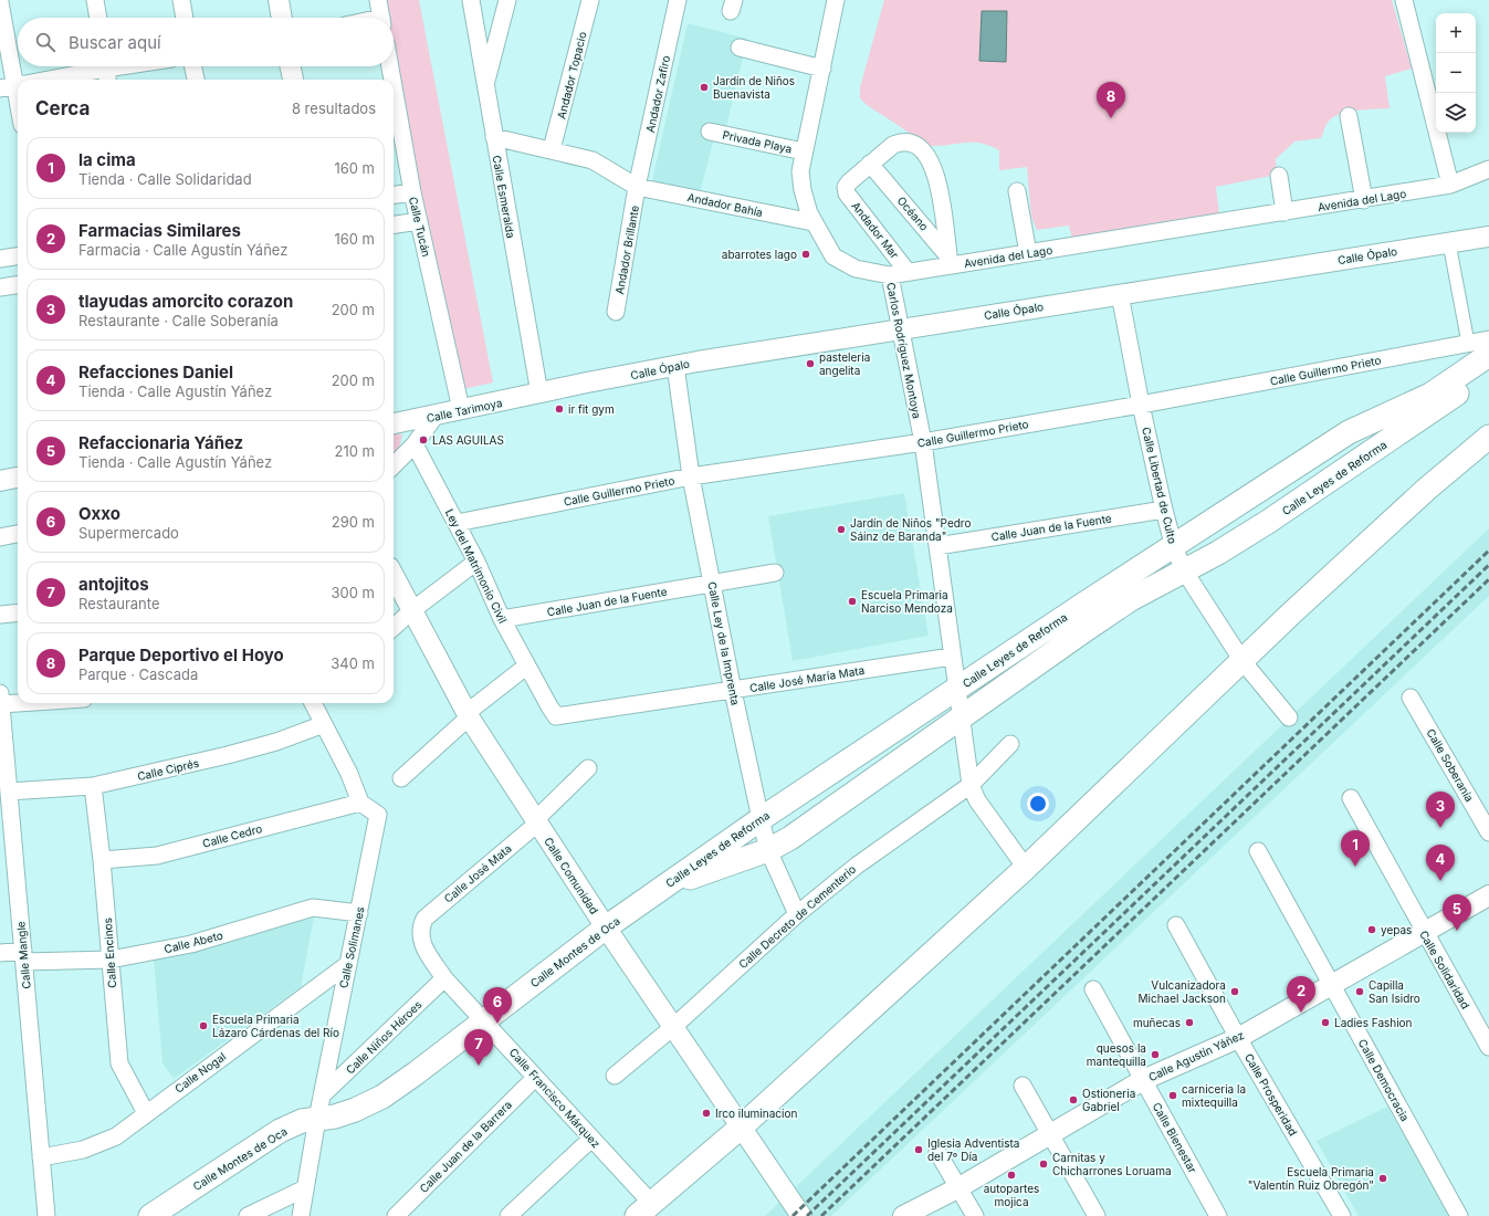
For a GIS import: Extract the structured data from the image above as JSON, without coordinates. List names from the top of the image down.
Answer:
{
  "streets": {
    "main road": ["Calle Leyes de Reforma", "Calle Montes de Oca"],
    "street": [
      "Andador Topacio",
      "Andador Zafiro",
      "Privada Playa",
      "Calle Esmeralda",
      "Avenida del Lago",
      "Andador Bahía",
      "Océano",
      "Calle Tucán",
      "Andador Mar",
      "Andador Brillante",
      "Calle Ópalo",
      "Carlos Rodríguez Montoya",
      "Calle Guillermo Prieto",
      "Calle Tarimoya",
      "Calle Libertad de Culto",
      "Calle Juan de la Fuente",
      "Ley del Matrimonio Civil",
      "Calle Ley de la Imprenta",
      "Calle José María Mata",
      "Calle Soberanía",
      "Calle Ciprés",
      "Calle Cedro",
      "Calle José Mata",
      "Calle Comunidad",
      "Calle Decreto de Cementerio",
      "Calle Abeto",
      "Calle Solimanes",
      "Calle Encinos",
      "Calle Mangle",
      "Calle Solidaridad",
      "Calle Niños Héroes",
      "Calle Agustín Yáñez",
      "Calle Nogal",
      "Calle Democracia",
      "Calle Prosperidad",
      "Calle Francisco Márquez",
      "Calle Bienestar",
      "Calle Juan de la Barrera"
    ]
  },
  "crossings": [
    ["Andador Topacio", "Andador Bahía"],
    ["Andador Zafiro", "Andador Bahía"],
    ["Andador Zafiro", "Andador Brillante"],
    ["Privada Playa", "Avenida del Lago"],
    ["Calle Esmeralda", "Andador Bahía"],
    ["Calle Esmeralda", "Calle Ópalo"],
    ["Calle Esmeralda", "Calle Tarimoya"],
    ["Avenida del Lago", "Andador Bahía"],
    ["Avenida del Lago", "Océano"],
    ["Avenida del Lago", "Andador Mar"],
    ["Avenida del Lago", "Carlos Rodríguez Montoya"],
    ["Andador Bahía", "Andador Brillante"],
    ["Océano", "Andador Mar"],
    ["Calle Tucán", "Calle Tarimoya"],
    ["Calle Ópalo", "Carlos Rodríguez Montoya"],
    ["Calle Ópalo", "Calle Tarimoya"],
    ["Calle Ópalo", "Calle Libertad de Culto"],
    ["Calle Ópalo", "Calle Ley de la Imprenta"],
    ["Carlos Rodríguez Montoya", "Calle Guillermo Prieto"],
    ["Carlos Rodríguez Montoya", "Calle Leyes de Reforma"],
    ["Carlos Rodríguez Montoya", "Calle Juan de la Fuente"],
    ["Carlos Rodríguez Montoya", "Calle José María Mata"],
    ["Carlos Rodríguez Montoya", "Calle Decreto de Cementerio"],
    ["Calle Guillermo Prieto", "Calle Libertad de Culto"],
    ["Calle Guillermo Prieto", "Ley del Matrimonio Civil"],
    ["Calle Guillermo Prieto", "Calle Ley de la Imprenta"],
    ["Calle Leyes de Reforma", "Calle Libertad de Culto"],
    ["Calle Leyes de Reforma", "Calle Ley de la Imprenta"],
    ["Calle Leyes de Reforma", "Calle Montes de Oca"],
    ["Calle Libertad de Culto", "Calle Juan de la Fuente"],
    ["Calle Juan de la Fuente", "Ley del Matrimonio Civil"],
    ["Calle Juan de la Fuente", "Calle Ley de la Imprenta"],
    ["Ley del Matrimonio Civil", "Calle José María Mata"],
    ["Calle Ley de la Imprenta", "Calle José María Mata"],
    ["Calle Ley de la Imprenta", "Calle Decreto de Cementerio"],
    ["Calle Ciprés", "Calle Encinos"],
    ["Calle Ciprés", "Calle Mangle"],
    ["Calle Cedro", "Calle Solimanes"],
    ["Calle Cedro", "Calle Encinos"],
    ["Calle José Mata", "Calle Comunidad"],
    ["Calle José Mata", "Calle Francisco Márquez"],
    ["Calle Comunidad", "Calle Decreto de Cementerio"],
    ["Calle Comunidad", "Calle Montes de Oca"],
    ["Calle Abeto", "Calle Solimanes"],
    ["Calle Abeto", "Calle Encinos"],
    ["Calle Abeto", "Calle Mangle"],
    ["Calle Solimanes", "Calle Montes de Oca"],
    ["Calle Solimanes", "Calle Niños Héroes"],
    ["Calle Solimanes", "Calle Nogal"],
    ["Calle Montes de Oca", "Calle Francisco Márquez"],
    ["Calle Encinos", "Calle Nogal"],
    ["Calle Mangle", "Calle Nogal"],
    ["Calle Solidaridad", "Calle Agustín Yáñez"],
    ["Calle Niños Héroes", "Calle Francisco Márquez"],
    ["Calle Agustín Yáñez", "Calle Democracia"],
    ["Calle Agustín Yáñez", "Calle Prosperidad"],
    ["Calle Agustín Yáñez", "Calle Bienestar"],
    ["Calle Francisco Márquez", "Calle Juan de la Barrera"]
  ],
  "places": [
    "Jardín de Niños Buenavista",
    "abarrotes lago",
    "pasteleria angelita",
    "ir fit gym",
    "LAS AGUILAS",
    "Jardín de Niños \"Pedro Sáinz de Baranda\"",
    "Escuela Primaria Narciso Mendoza",
    "yepas",
    "Vulcanizadora Michael Jackson",
    "Capilla San Isidro",
    "muñecas",
    "Ladies Fashion",
    "Escuela Primaria Lázaro Cárdenas del Río",
    "quesos la mantequilla",
    "carniceria la mixtequilla",
    "Ostioneria Gabriel",
    "Irco iluminacion",
    "Iglesia Adventista del 7º Día",
    "Carnitas y Chicharrones Loruama",
    "autopartes mojica",
    "Escuela Primaria \"Valentín Ruiz Obregón\""
  ],
  "page": {
    "map_buttons": ["+", "−"],
    "search": "Buscar aquí",
    "heading": ["Cerca", "8 resultados"],
    "pins": [
      "8",
      "3",
      "1",
      "4",
      "5",
      "2",
      "6",
      "7"
    ],
    "list": [
      {
        "mark": "1",
        "name": "la cima",
        "note": "Tienda · Calle Solidaridad",
        "value": "160 m"
      },
      {
        "mark": "2",
        "name": "Farmacias Similares",
        "note": "Farmacia · Calle Agustín Yáñez",
        "value": "160 m"
      },
      {
        "mark": "3",
        "name": "tlayudas amorcito corazon",
        "note": "Restaurante · Calle Soberanía",
        "value": "200 m"
      },
      {
        "mark": "4",
        "name": "Refacciones Daniel",
        "note": "Tienda · Calle Agustín Yáñez",
        "value": "200 m"
      },
      {
        "mark": "5",
        "name": "Refaccionaria Yáñez",
        "note": "Tienda · Calle Agustín Yáñez",
        "value": "210 m"
      },
      {
        "mark": "6",
        "name": "Oxxo",
        "note": "Supermercado",
        "value": "290 m"
      },
      {
        "mark": "7",
        "name": "antojitos",
        "note": "Restaurante",
        "value": "300 m"
      },
      {
        "mark": "8",
        "name": "Parque Deportivo el Hoyo",
        "note": "Parque · Cascada",
        "value": "340 m"
      }
    ]
  }
}
